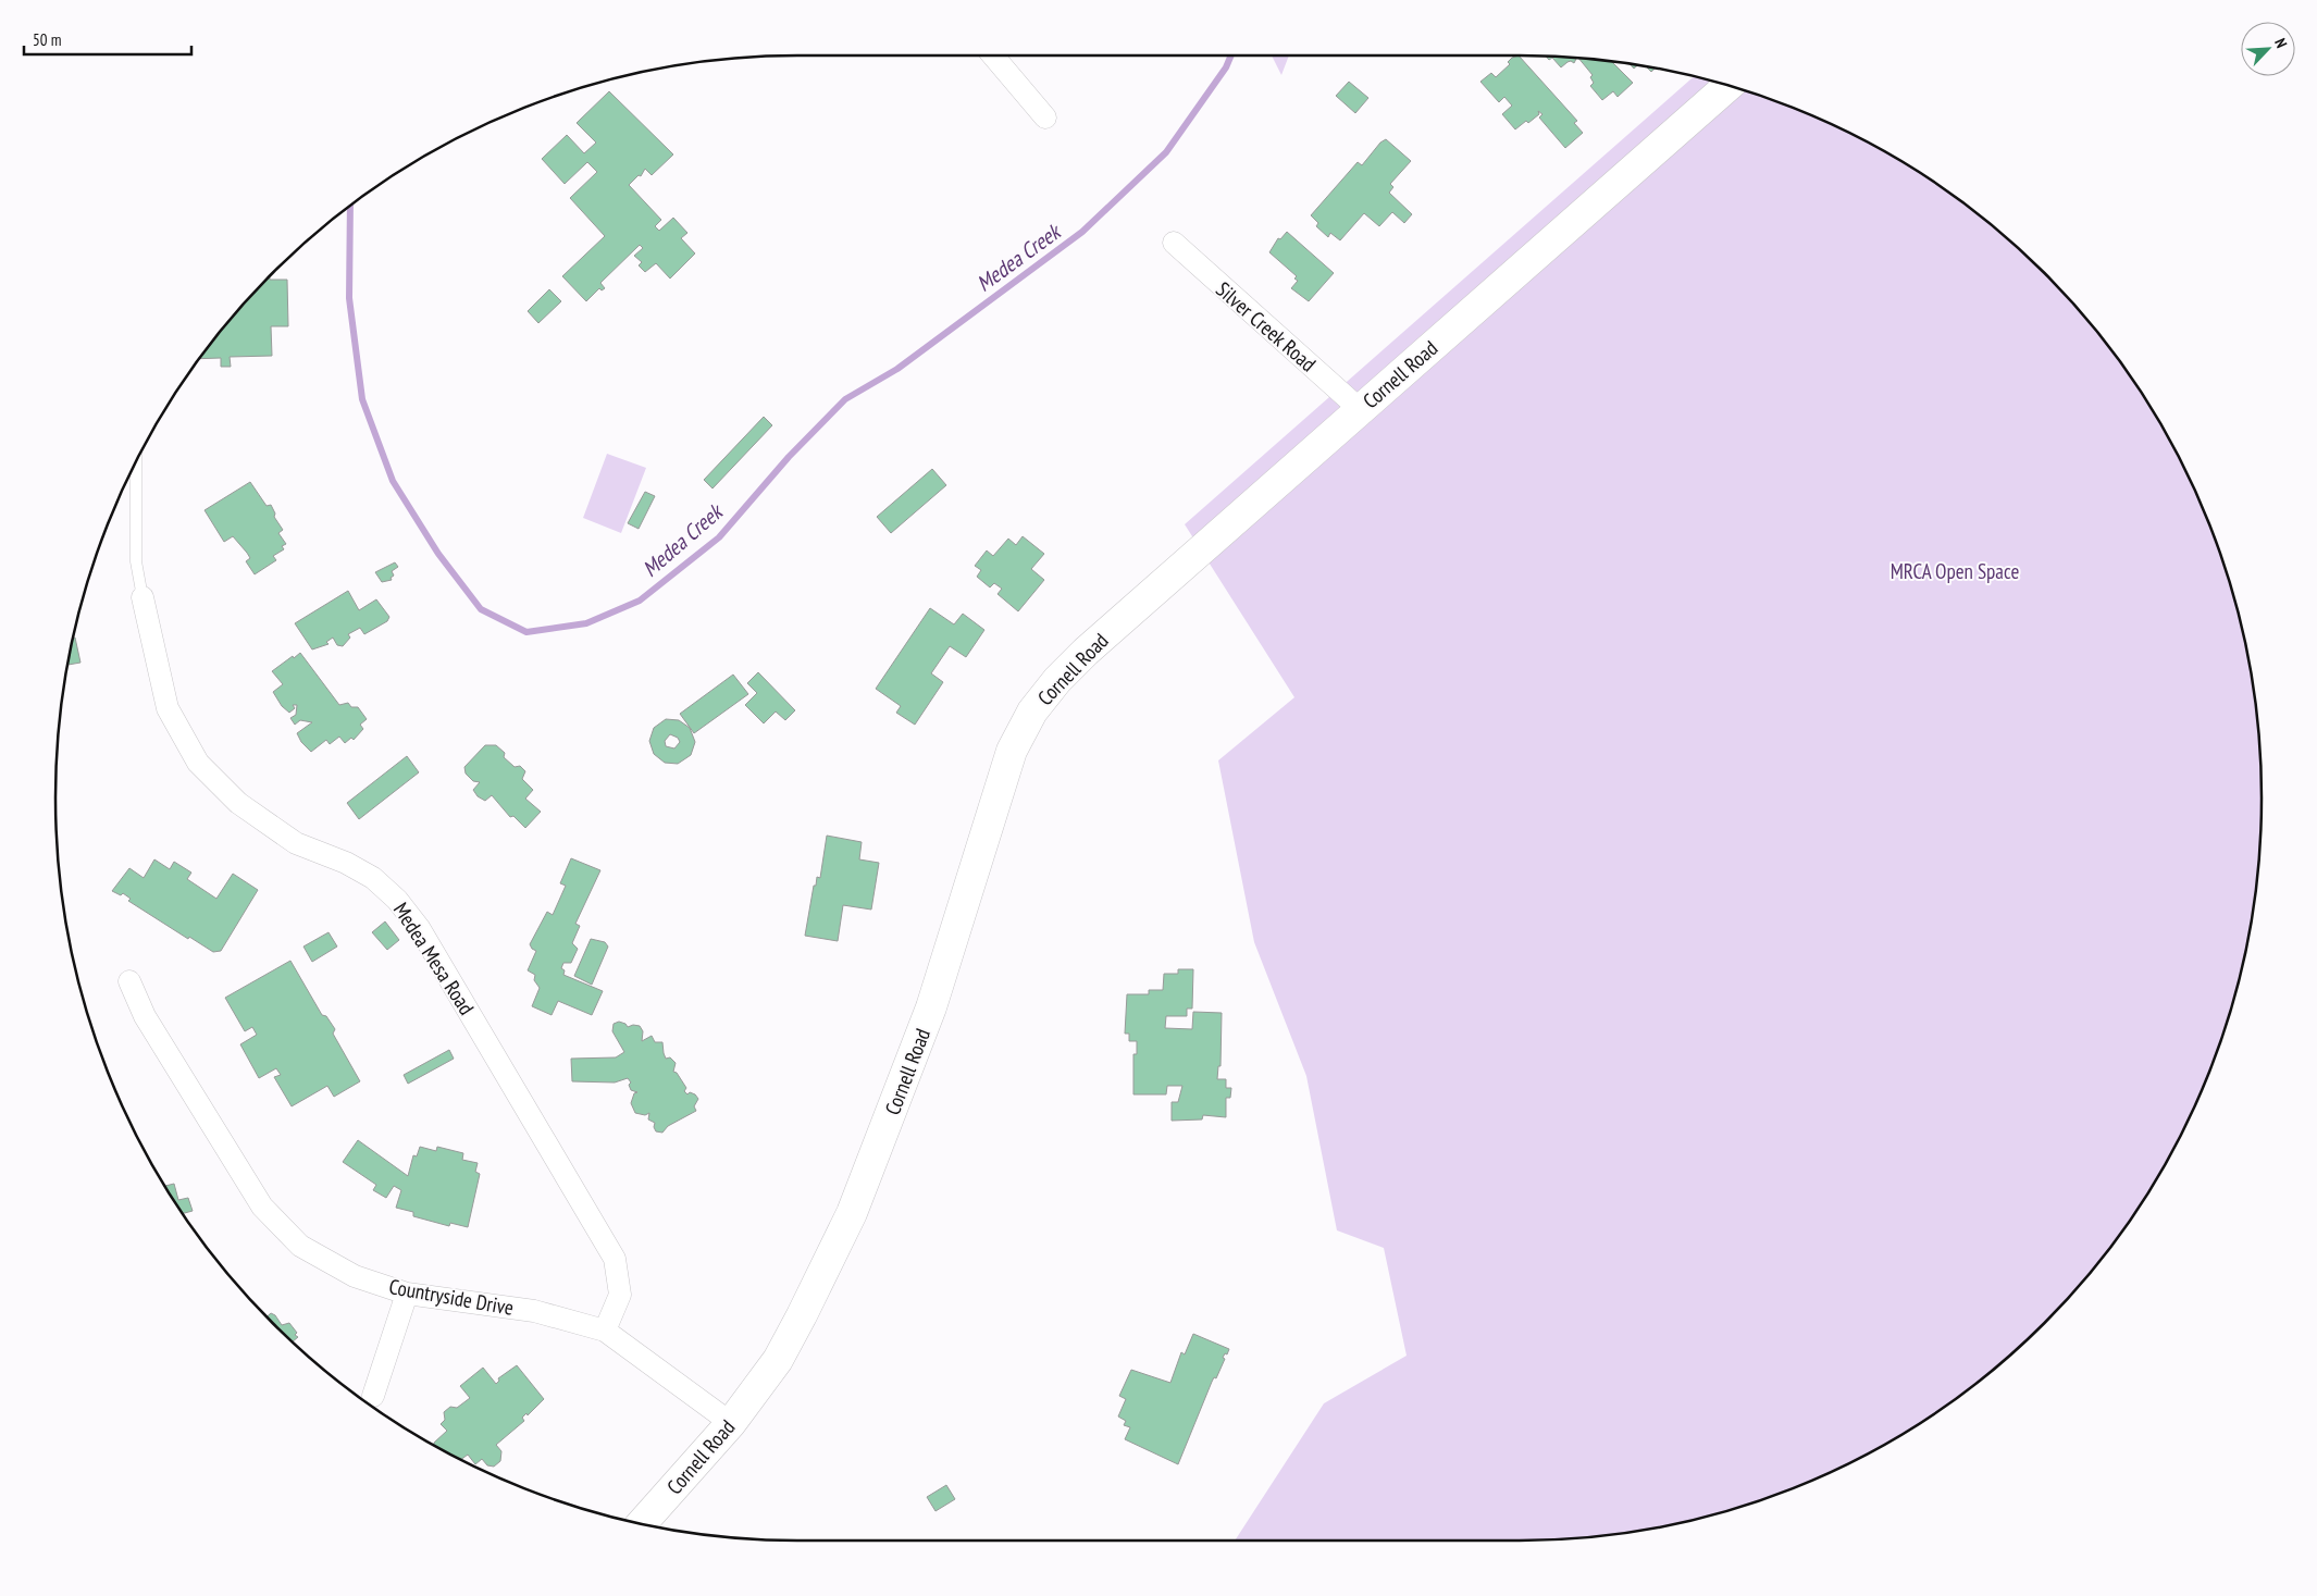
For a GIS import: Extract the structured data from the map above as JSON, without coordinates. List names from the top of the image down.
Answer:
{
  "streets": {
    "main road": ["Cornell Road"],
    "street": ["Silver Creek Road", "Medea Mesa Road", "Countryside Drive"]
  },
  "crossings": [
    ["Silver Creek Road", "Cornell Road"],
    ["Cornell Road", "Countryside Drive"],
    ["Medea Mesa Road", "Countryside Drive"]
  ],
  "water": ["Medea Creek"],
  "parks": ["MRCA Open Space"],
  "scale_bar": "50 m",
  "north": "top right"
}
